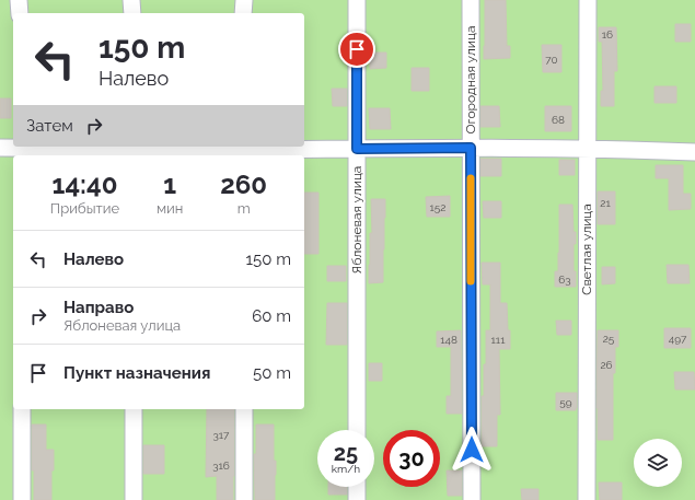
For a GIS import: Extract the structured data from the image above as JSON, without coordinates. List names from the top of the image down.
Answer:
{
  "streets": {
    "street": ["Огородная улица", "Яблоневая улица", "Светлая улица"]
  },
  "house_numbers": [
    "16",
    "70",
    "68",
    "21",
    "152",
    "63",
    "25",
    "497",
    "148",
    "111",
    "26",
    "59",
    "317",
    "316"
  ],
  "page": {
    "turn": ["150 m", "Налево"],
    "then": "Затем",
    "eta": [
      "14:40",
      "Прибытие",
      "1",
      "мин",
      "260",
      "m"
    ],
    "list": [
      {
        "name": "Налево",
        "value": "150 m"
      },
      {
        "name": "Направо",
        "note": "Яблоневая улица",
        "value": "60 m"
      },
      {
        "name": "Пункт назначения",
        "value": "50 m"
      }
    ],
    "speed": "25 km/h",
    "limit": "30"
  }
}
